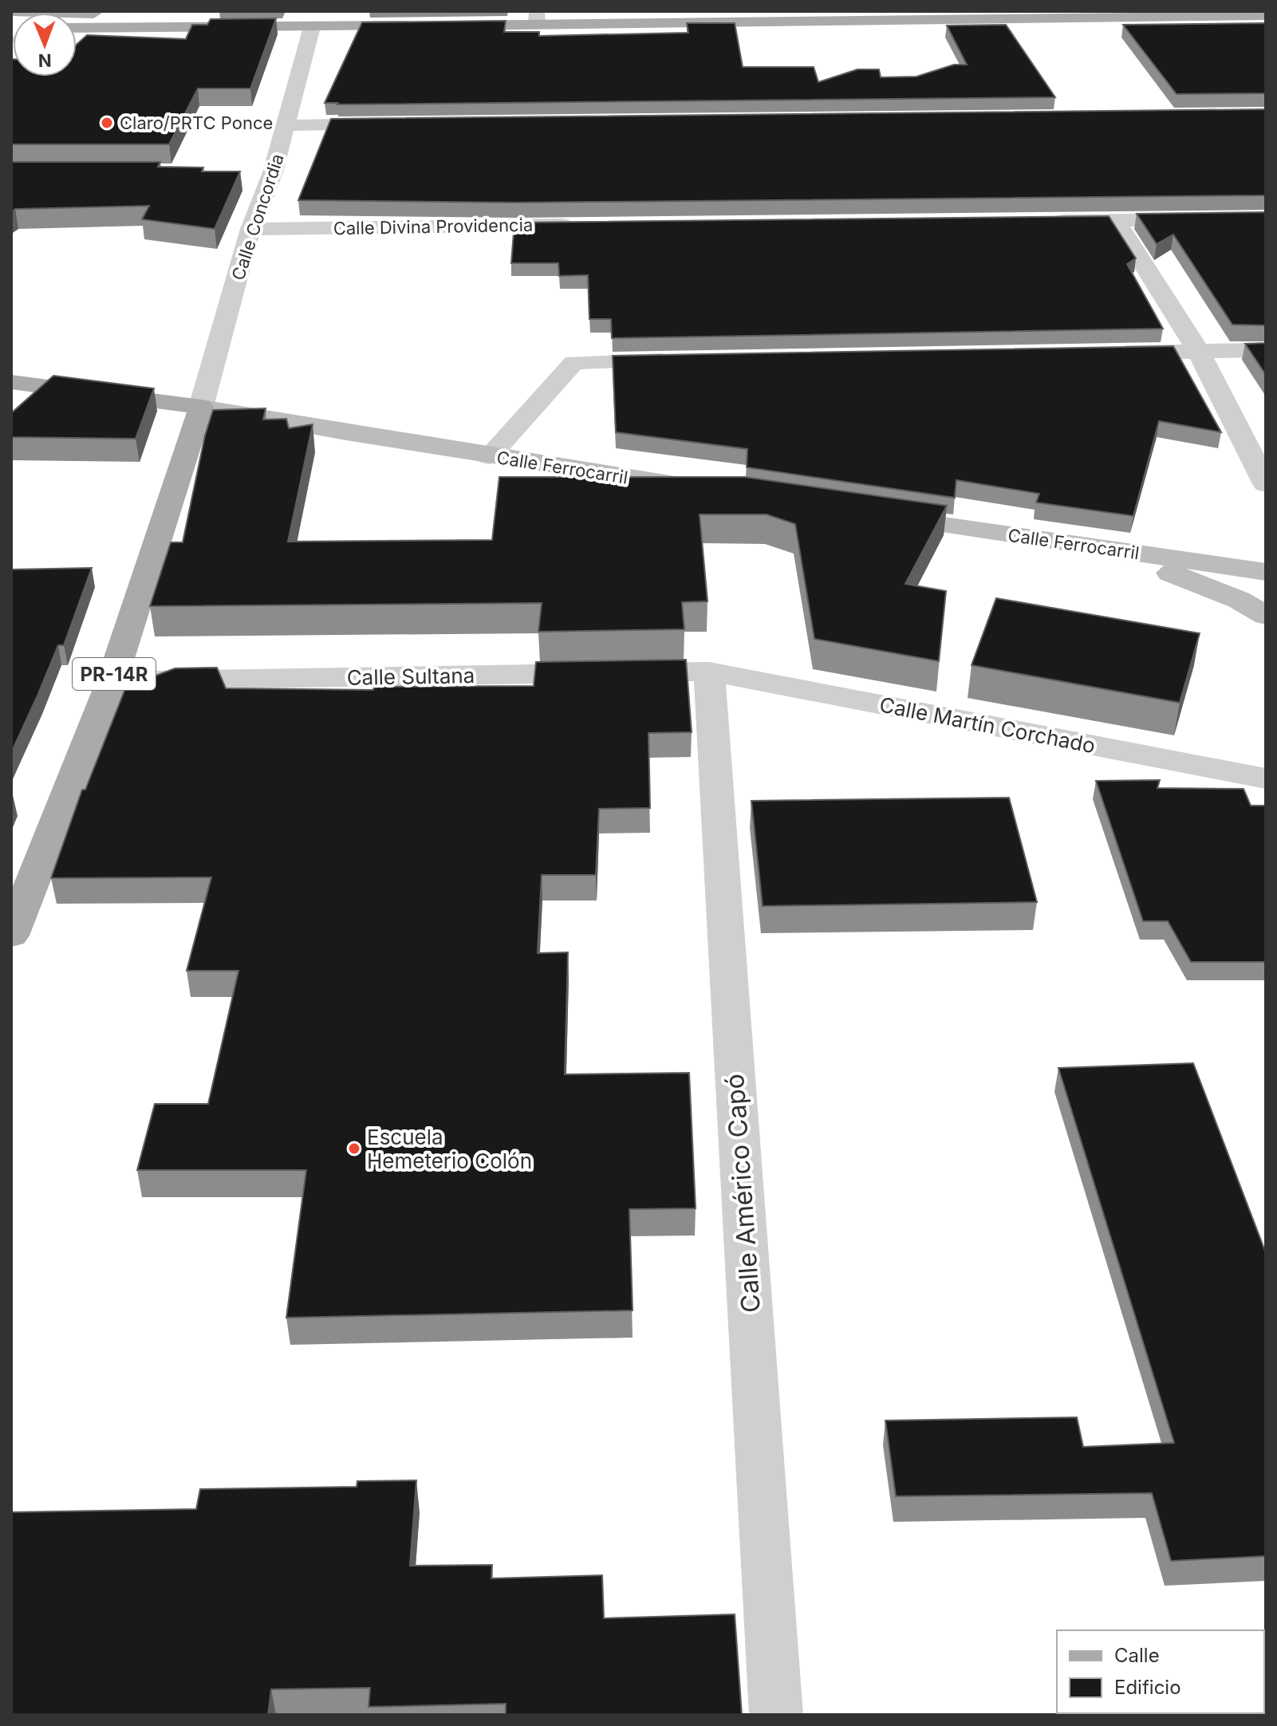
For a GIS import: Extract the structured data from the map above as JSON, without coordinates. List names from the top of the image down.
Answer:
{
  "streets": {
    "main road": ["Calle Ferrocarril", "PR-14R"],
    "street": [
      "Calle Concordia",
      "Calle Divina Providencia",
      "Calle Sultana",
      "Calle Martín Corchado",
      "Calle Américo Capó"
    ]
  },
  "crossings": [
    ["Calle Concordia", "Calle Divina Providencia"],
    ["Calle Concordia", "Calle Ferrocarril"],
    ["Calle Concordia", "PR-14R"],
    ["Calle Ferrocarril", "PR-14R"],
    ["PR-14R", "Calle Sultana"],
    ["Calle Sultana", "Calle Martín Corchado"],
    ["Calle Sultana", "Calle Américo Capó"],
    ["Calle Martín Corchado", "Calle Américo Capó"]
  ],
  "places": ["Claro/PRTC Ponce", "Escuela Hemeterio Colón"],
  "legend": ["Calle", "Edificio"],
  "north": "bottom"
}
